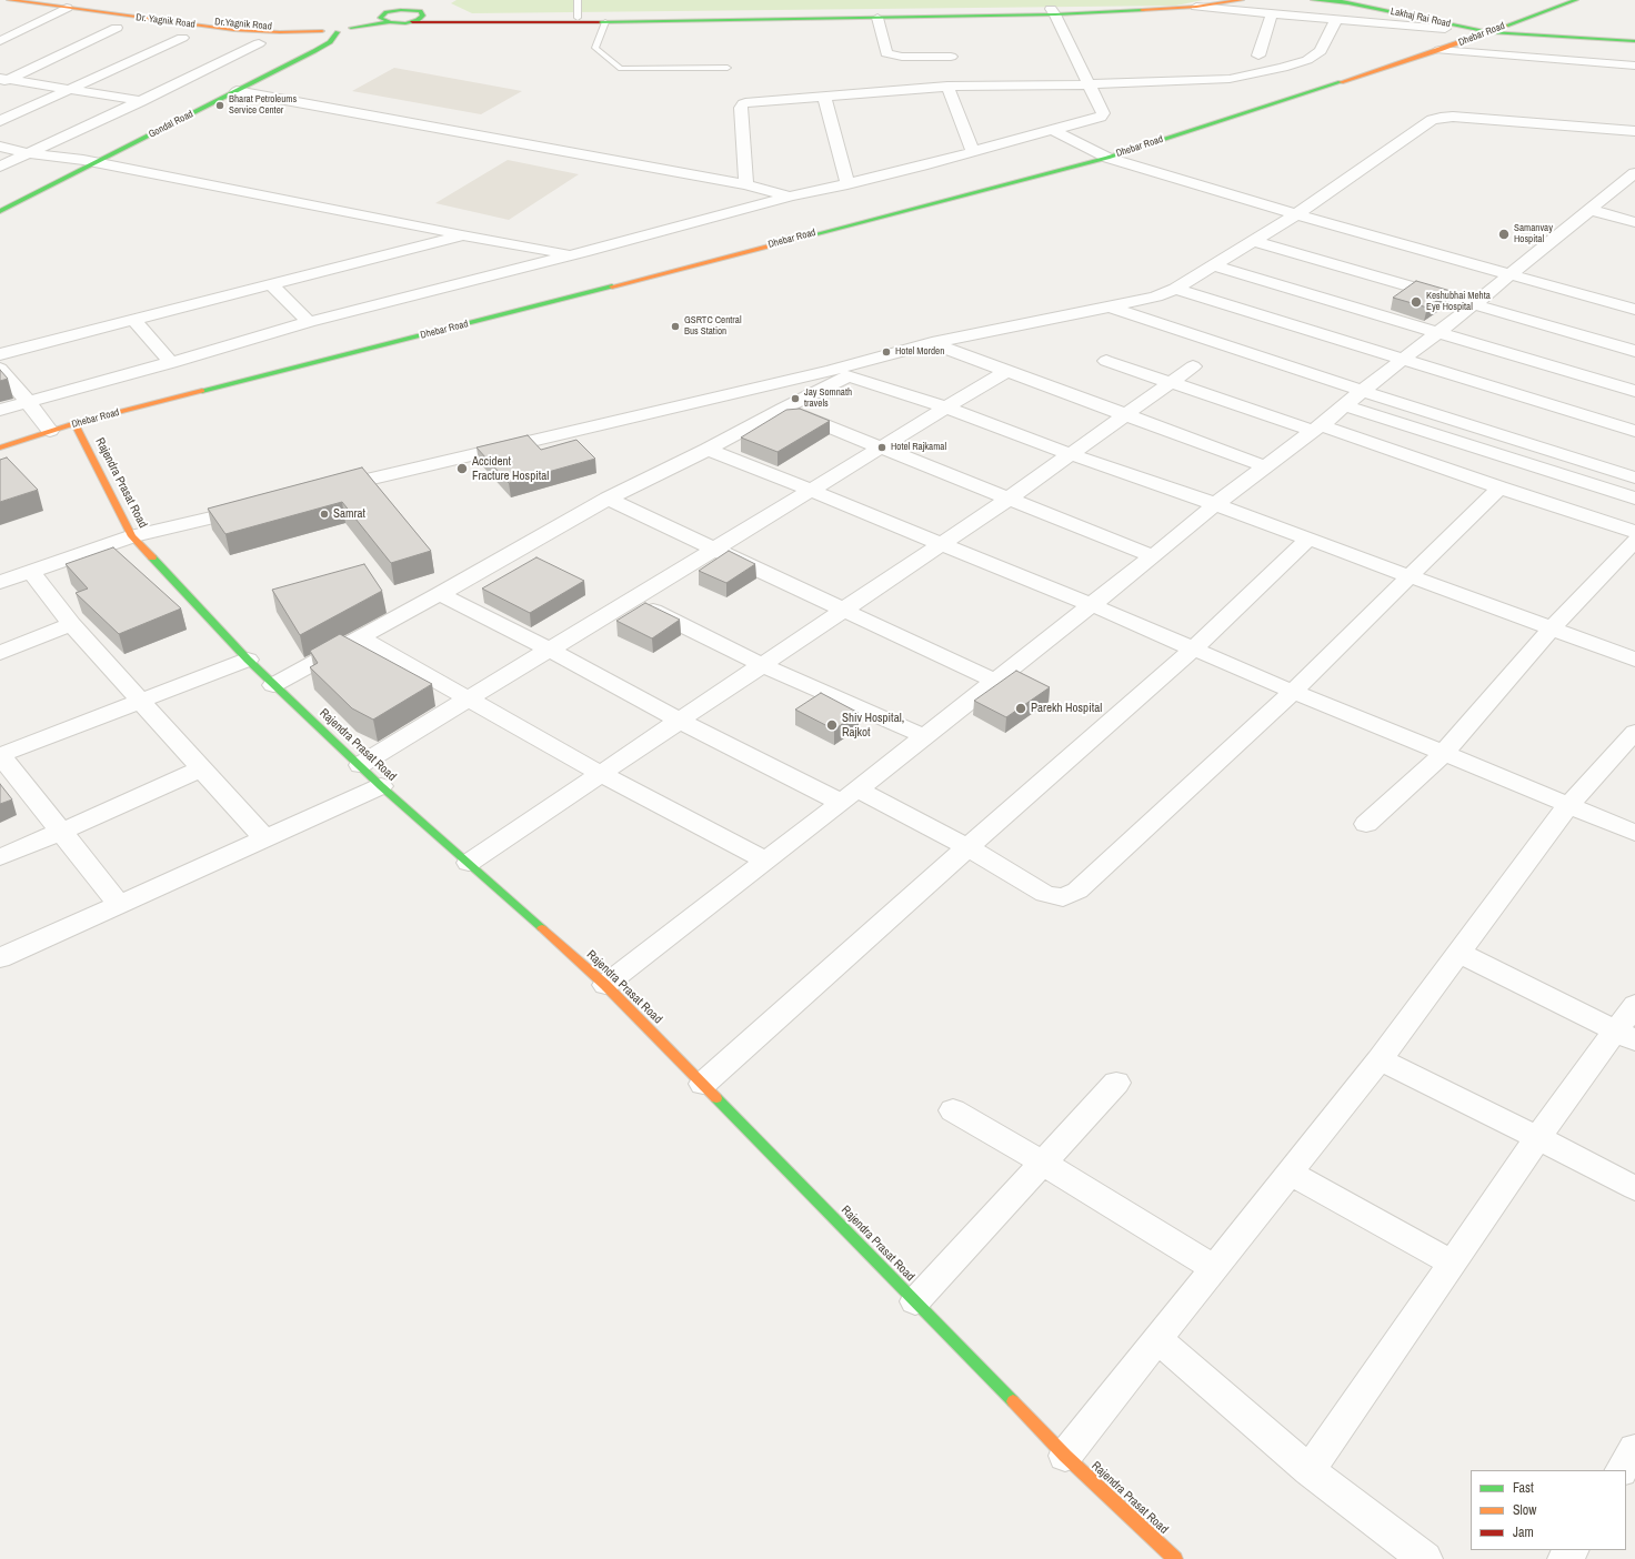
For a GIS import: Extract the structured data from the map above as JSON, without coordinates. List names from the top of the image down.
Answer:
{
  "streets": {
    "street": [
      "Lakhaj Rai Road",
      "Dr. Yagnik Road",
      "Dr.Yagnik Road",
      "Dhebar Road",
      "Gondal Road",
      "Rajendra Prasat Road"
    ]
  },
  "crossings": [
    ["Lakhaj Rai Road", "Dhebar Road"],
    ["Dr. Yagnik Road", "Dr.Yagnik Road"],
    ["Dr. Yagnik Road", "Gondal Road"],
    ["Dr.Yagnik Road", "Gondal Road"],
    ["Dhebar Road", "Rajendra Prasat Road"]
  ],
  "places": [
    "Bharat Petroleums Service Center",
    "Samanvay Hospital",
    "Keshubhai Mehta Eye Hospital",
    "GSRTC Central Bus Station",
    "Hotel Morden",
    "Jay Somnath travels",
    "Hotel Rajkamal",
    "Accident Fracture Hospital",
    "Samrat",
    "Parekh Hospital",
    "Shiv Hospital, Rajkot"
  ],
  "legend": ["Fast", "Slow", "Jam"]
}
